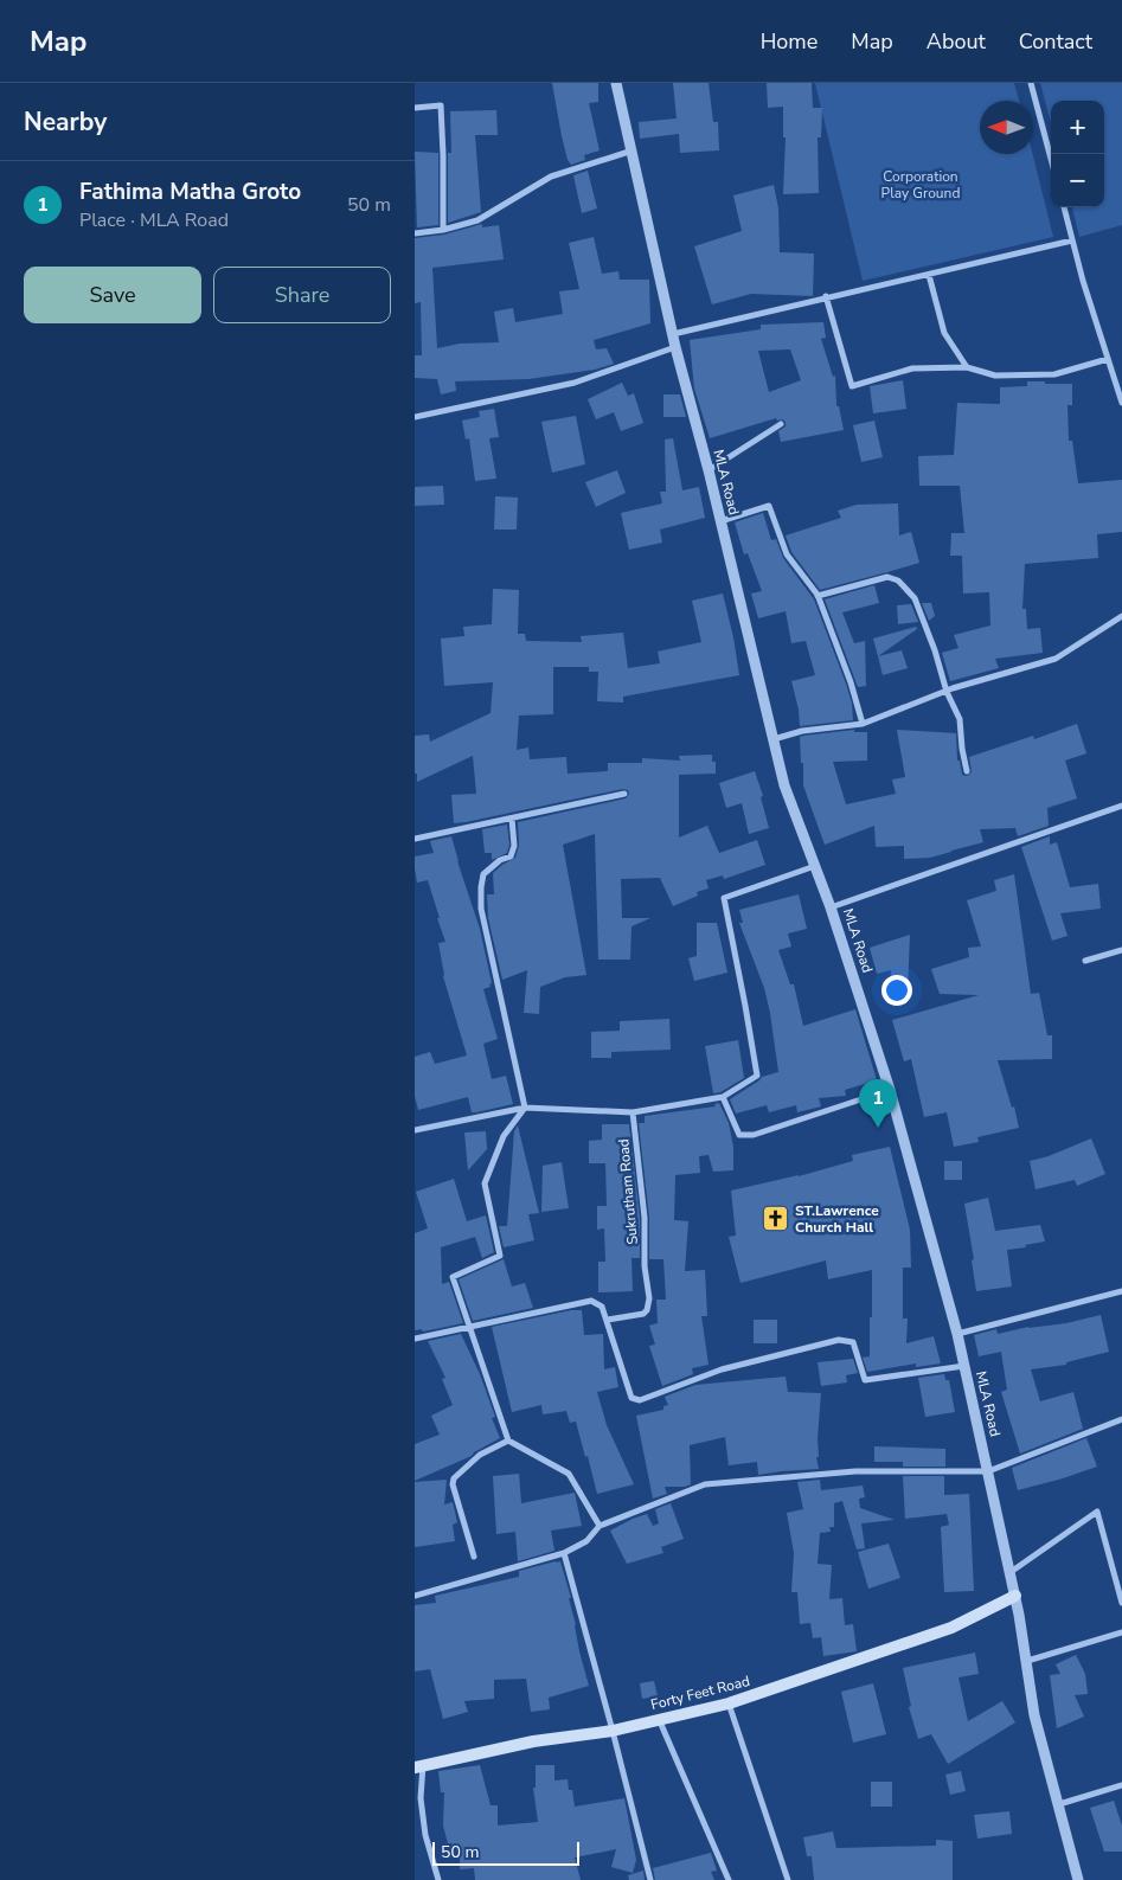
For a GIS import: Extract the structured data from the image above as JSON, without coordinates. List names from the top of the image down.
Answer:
{
  "streets": {
    "main road": ["Forty Feet Road"],
    "street": ["MLA Road", "Sukrutham Road"]
  },
  "crossings": [
    ["MLA Road", "Forty Feet Road"]
  ],
  "parks": ["Corporation Play Ground"],
  "places": {
    "church": ["ST.Lawrence Church Hall"]
  },
  "scale_bar": "50 m",
  "north": "left",
  "page": {
    "header": "Map",
    "nav": [
      "Home",
      "Map",
      "About",
      "Contact"
    ],
    "heading": "Nearby",
    "map_buttons": ["+", "−"],
    "list": [
      {
        "mark": "1",
        "name": "Fathima Matha Groto",
        "note": "Place · MLA Road",
        "value": "50 m"
      }
    ],
    "buttons": ["Save", "Share"],
    "pins": "1",
    "scale": "50 m"
  }
}
